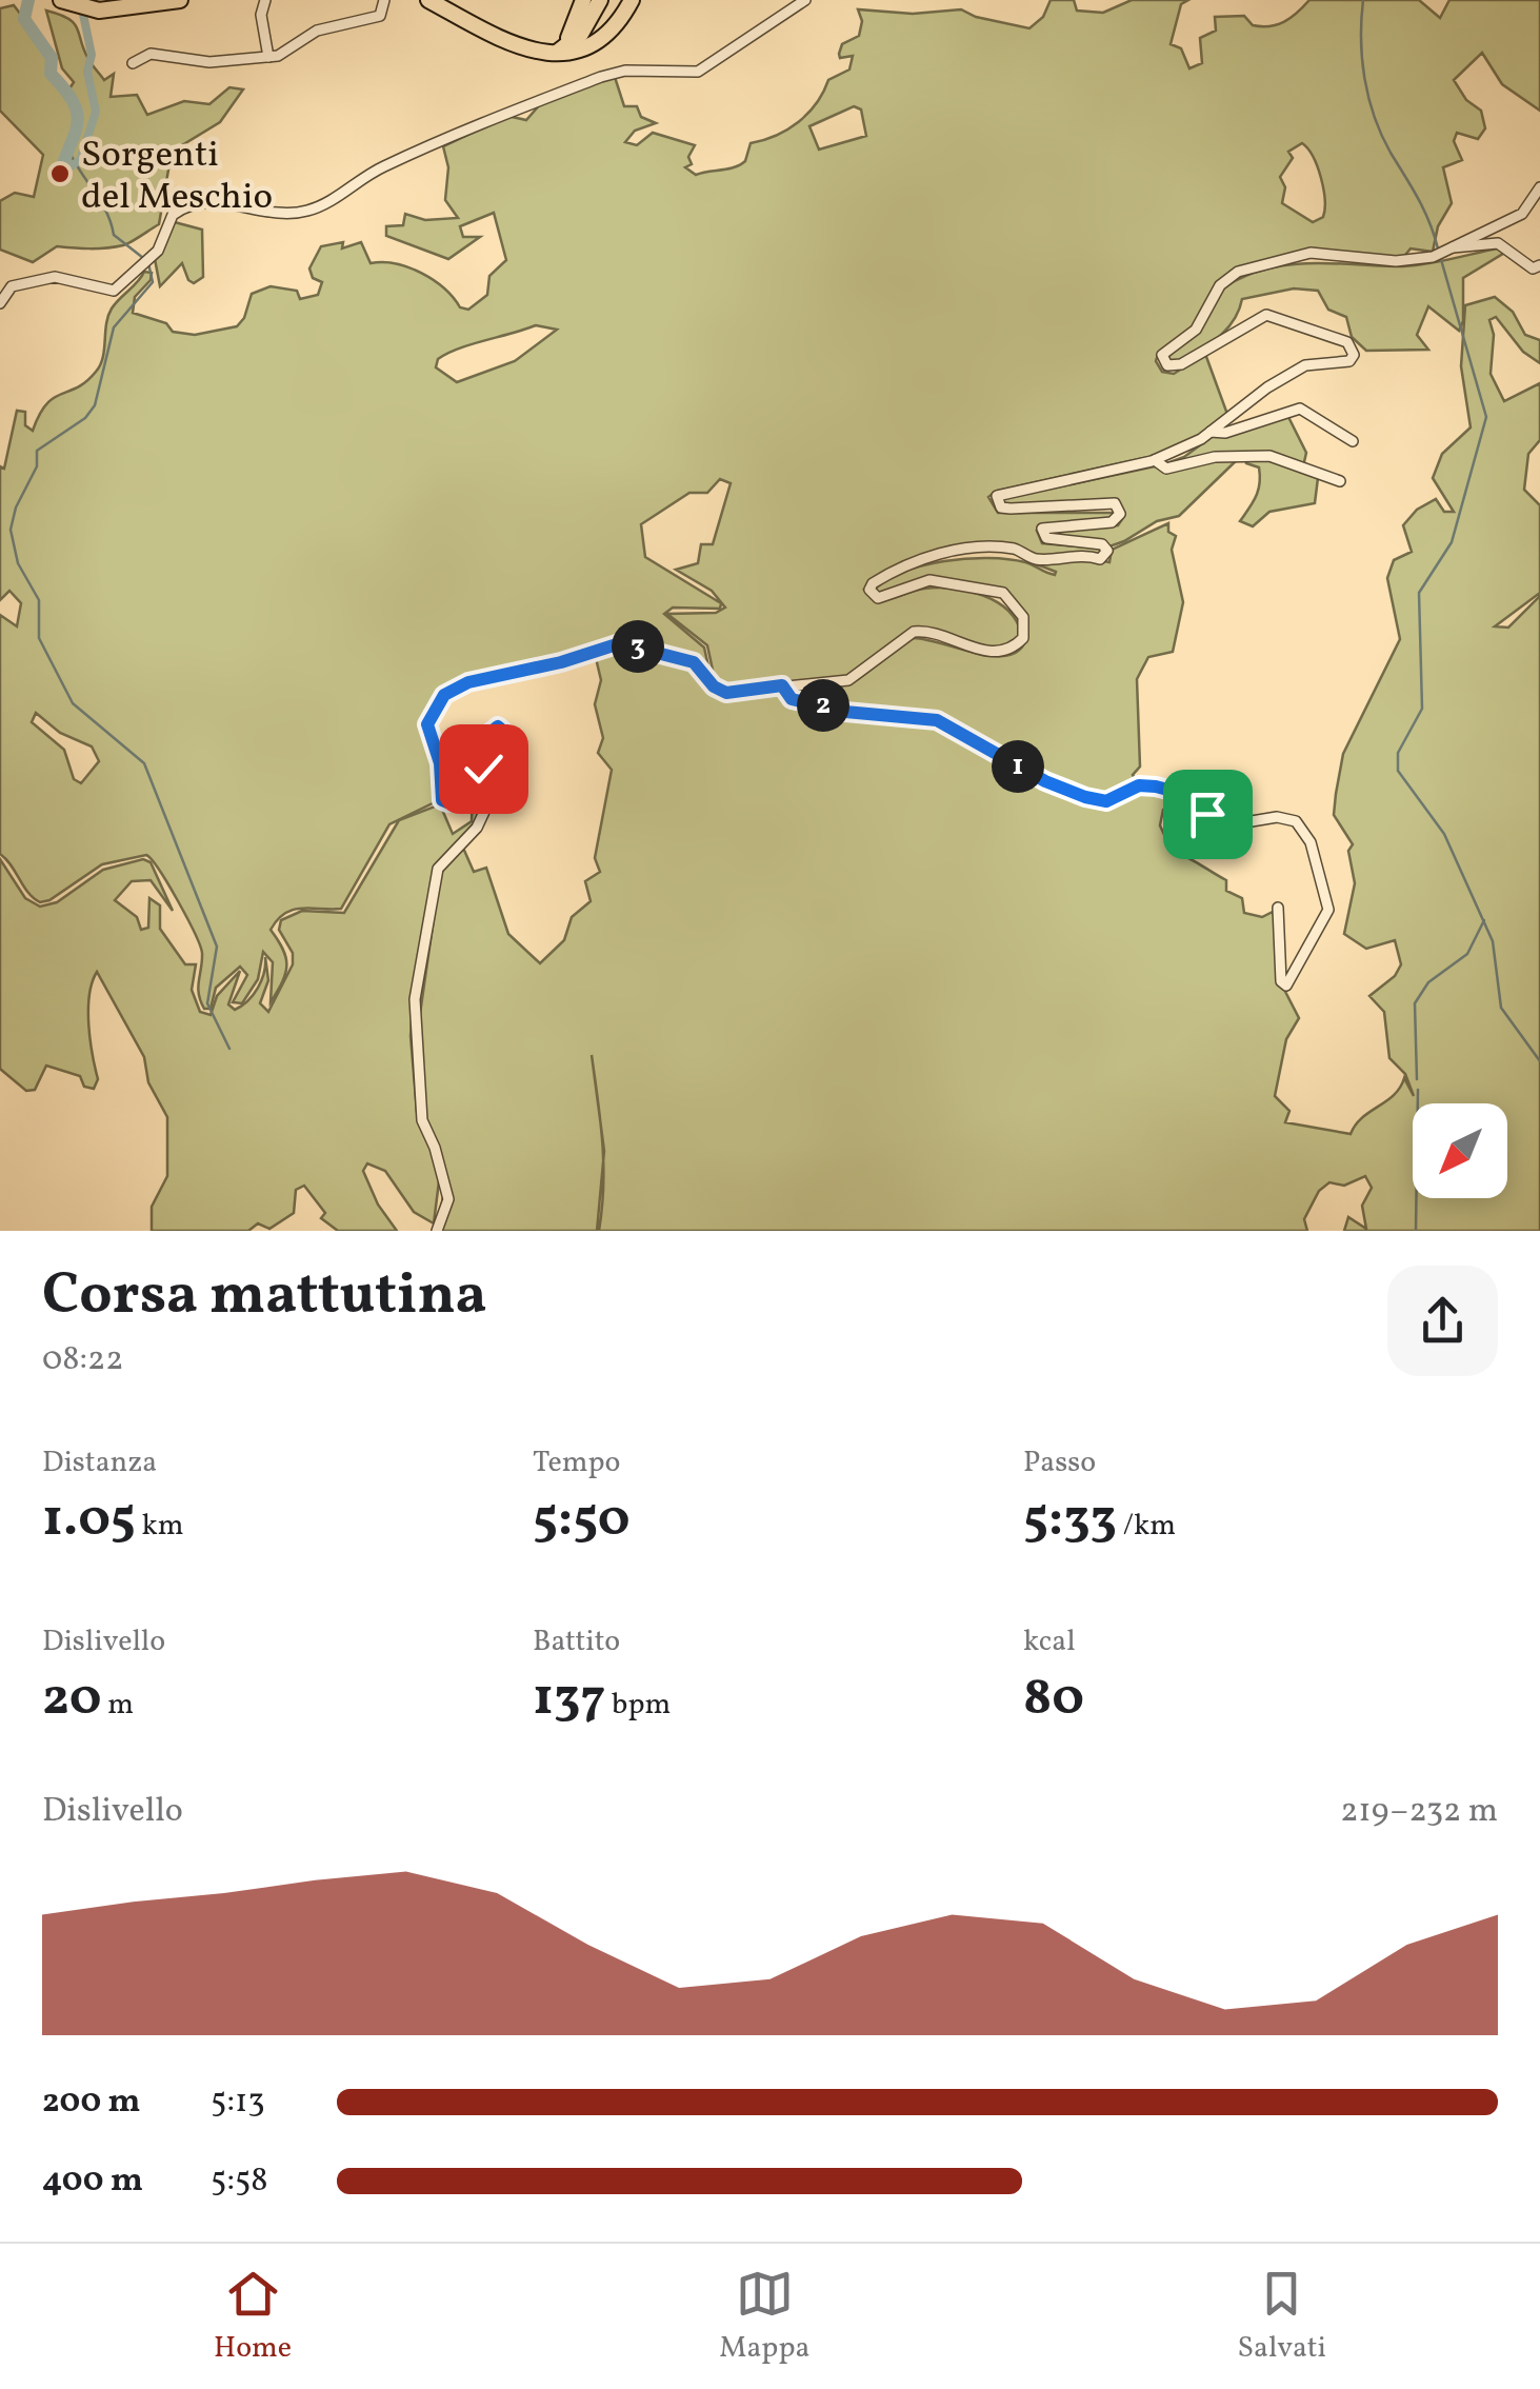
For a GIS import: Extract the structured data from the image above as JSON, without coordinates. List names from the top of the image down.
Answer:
{
  "places": ["Sorgenti del Meschio"],
  "north": "bottom left",
  "page": {
    "pins": ["3", "2", "1"],
    "heading": ["Corsa mattutina", "08:22"],
    "stats": [
      ["Distanza", "1.05 km"],
      ["Tempo", "5:50"],
      ["Passo", "5:33 /km"],
      ["Dislivello", "20 m"],
      ["Battito", "137 bpm"],
      ["kcal", "80"]
    ],
    "chart": ["Dislivello", "219–232 m"],
    "list": [
      {
        "name": "200 m",
        "note": "5:13"
      },
      {
        "name": "400 m",
        "note": "5:58"
      }
    ],
    "tabs": ["Home", "Mappa", "Salvati"]
  }
}
